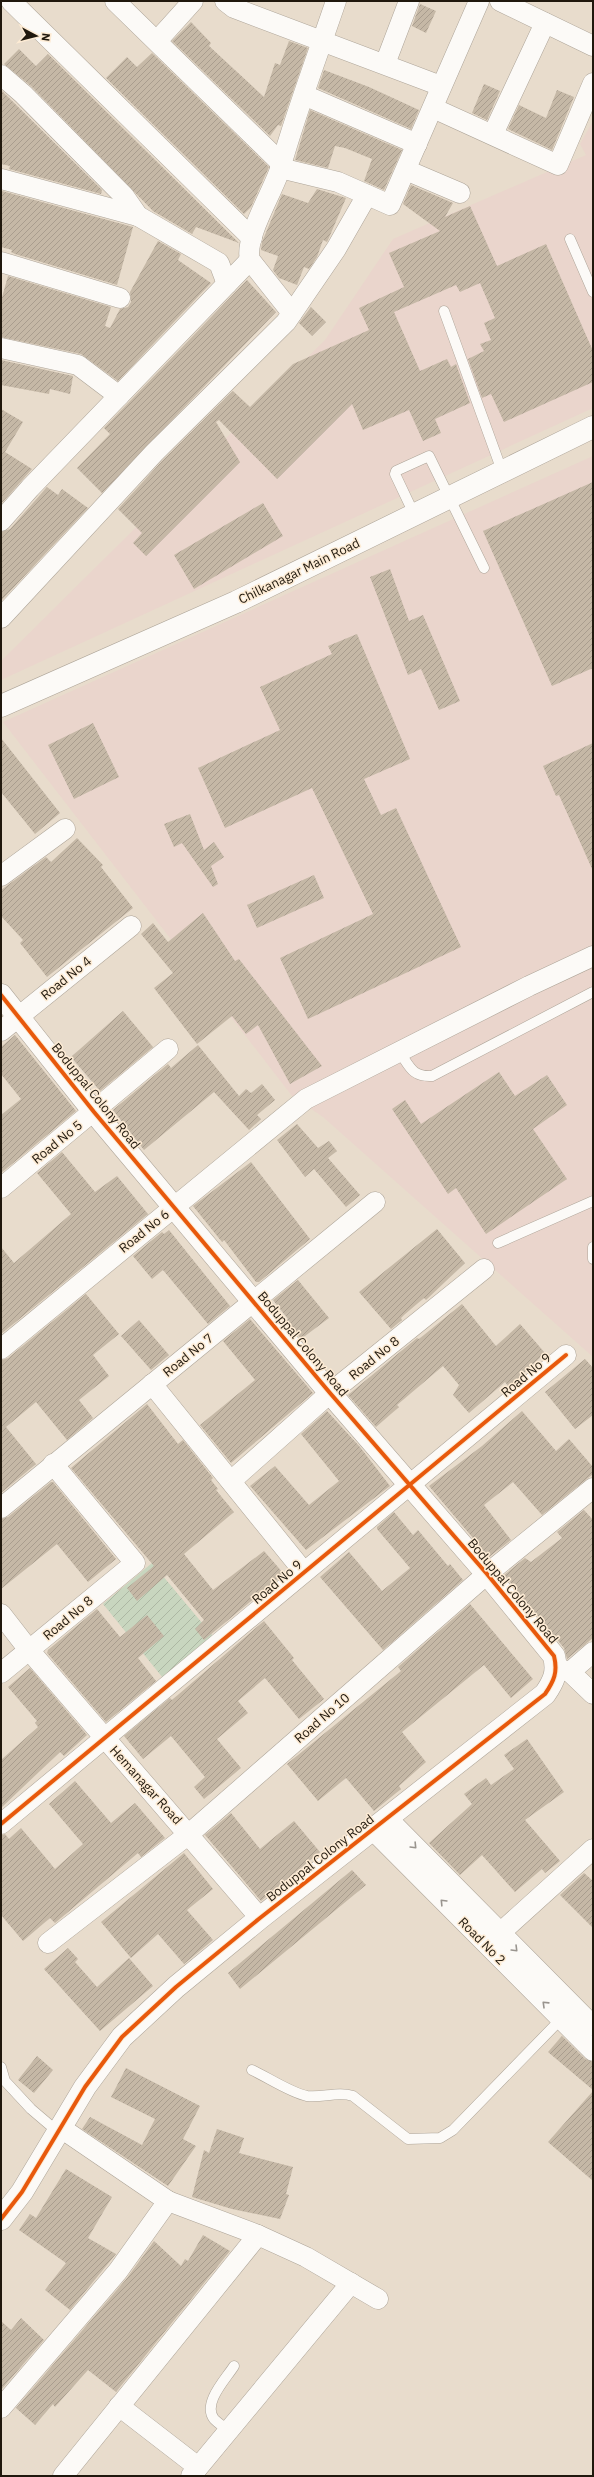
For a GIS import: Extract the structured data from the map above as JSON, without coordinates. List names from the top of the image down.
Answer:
{
  "streets": {
    "street": [
      "Chilkanagar Main Road",
      "Road No 4",
      "Boduppal Colony Road",
      "Road No 5",
      "Road No 6",
      "Road No 7",
      "Road No 8",
      "Road No 9",
      "Road No 10",
      "Hemanagar Road",
      "Road No 2"
    ]
  },
  "crossings": [
    ["Road No 4", "Boduppal Colony Road"],
    ["Boduppal Colony Road", "Road No 5"],
    ["Boduppal Colony Road", "Road No 6"],
    ["Boduppal Colony Road", "Road No 7"],
    ["Boduppal Colony Road", "Road No 8"],
    ["Boduppal Colony Road", "Road No 9"],
    ["Boduppal Colony Road", "Road No 10"],
    ["Boduppal Colony Road", "Hemanagar Road"],
    ["Road No 7", "Road No 8"],
    ["Road No 8", "Hemanagar Road"],
    ["Road No 9", "Hemanagar Road"],
    ["Road No 10", "Hemanagar Road"]
  ],
  "north": "right"
}
